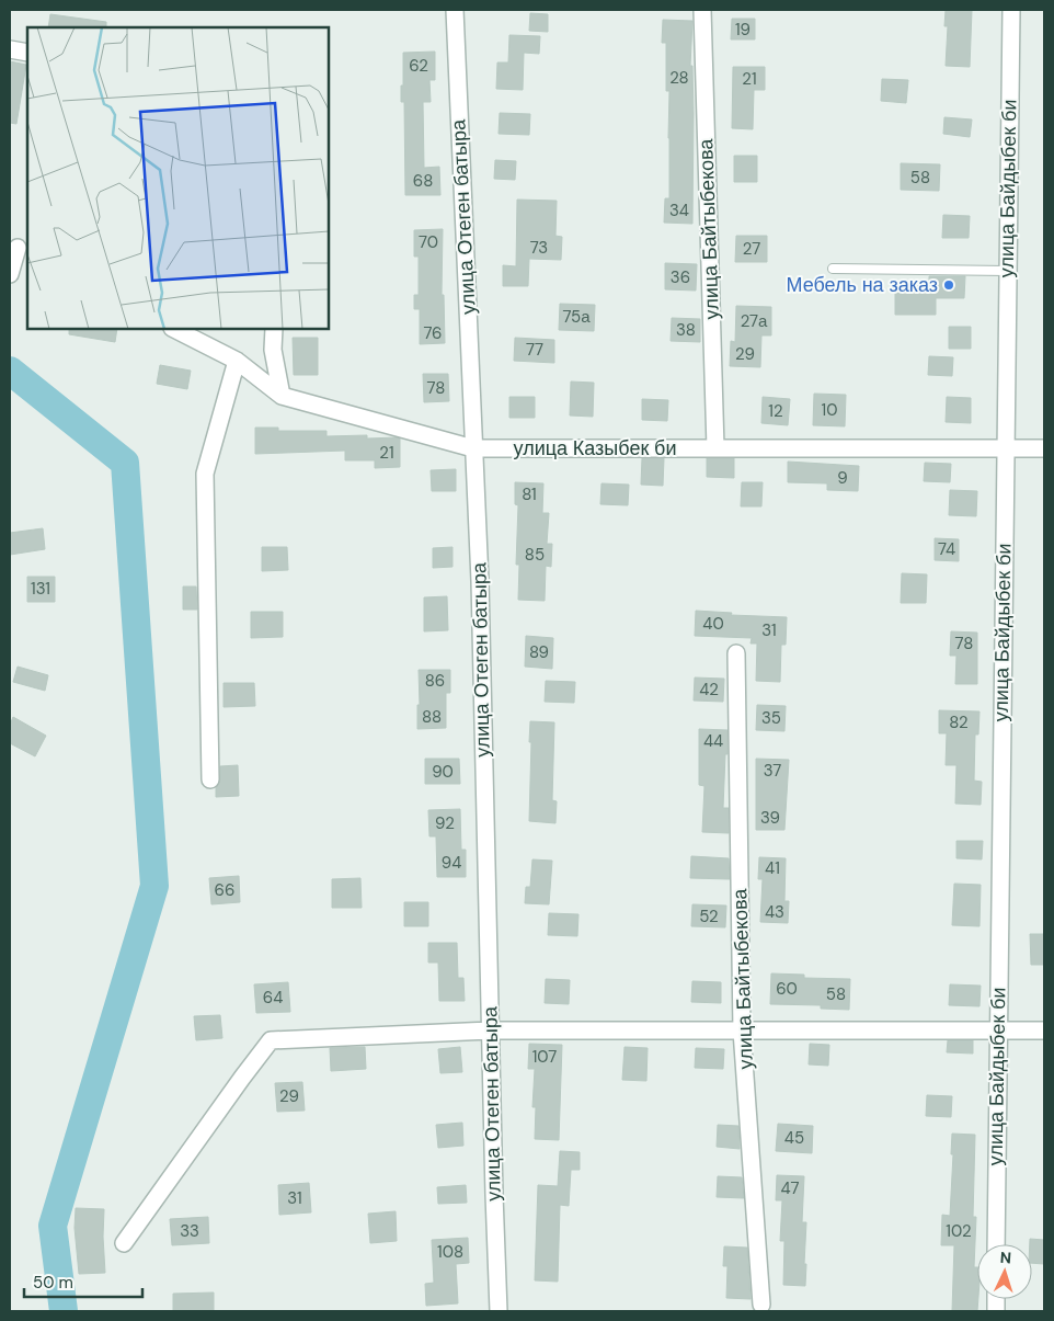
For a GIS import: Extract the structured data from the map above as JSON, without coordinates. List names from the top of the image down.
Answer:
{
  "streets": {
    "street": [
      "улица Байдыбек би",
      "улица Отеген батыра",
      "улица Байтыбекова",
      "улица Казыбек би"
    ]
  },
  "crossings": [
    ["улица Байдыбек би", "улица Казыбек би"],
    ["улица Отеген батыра", "улица Казыбек би"],
    ["улица Байтыбекова", "улица Казыбек би"]
  ],
  "places": ["Мебель на заказ"],
  "house_numbers": [
    "19",
    "62",
    "28",
    "21",
    "58",
    "68",
    "34",
    "70",
    "73",
    "27",
    "36",
    "75а",
    "27а",
    "38",
    "76",
    "77",
    "29",
    "78",
    "10",
    "12",
    "21",
    "9",
    "81",
    "74",
    "85",
    "131",
    "40",
    "31",
    "78",
    "89",
    "86",
    "42",
    "88",
    "35",
    "82",
    "44",
    "37",
    "90",
    "39",
    "92",
    "94",
    "41",
    "66",
    "43",
    "52",
    "60",
    "58",
    "64",
    "107",
    "29",
    "45",
    "47",
    "31",
    "33",
    "102",
    "108"
  ],
  "scale_bar": "50 m",
  "north": "top"
}
